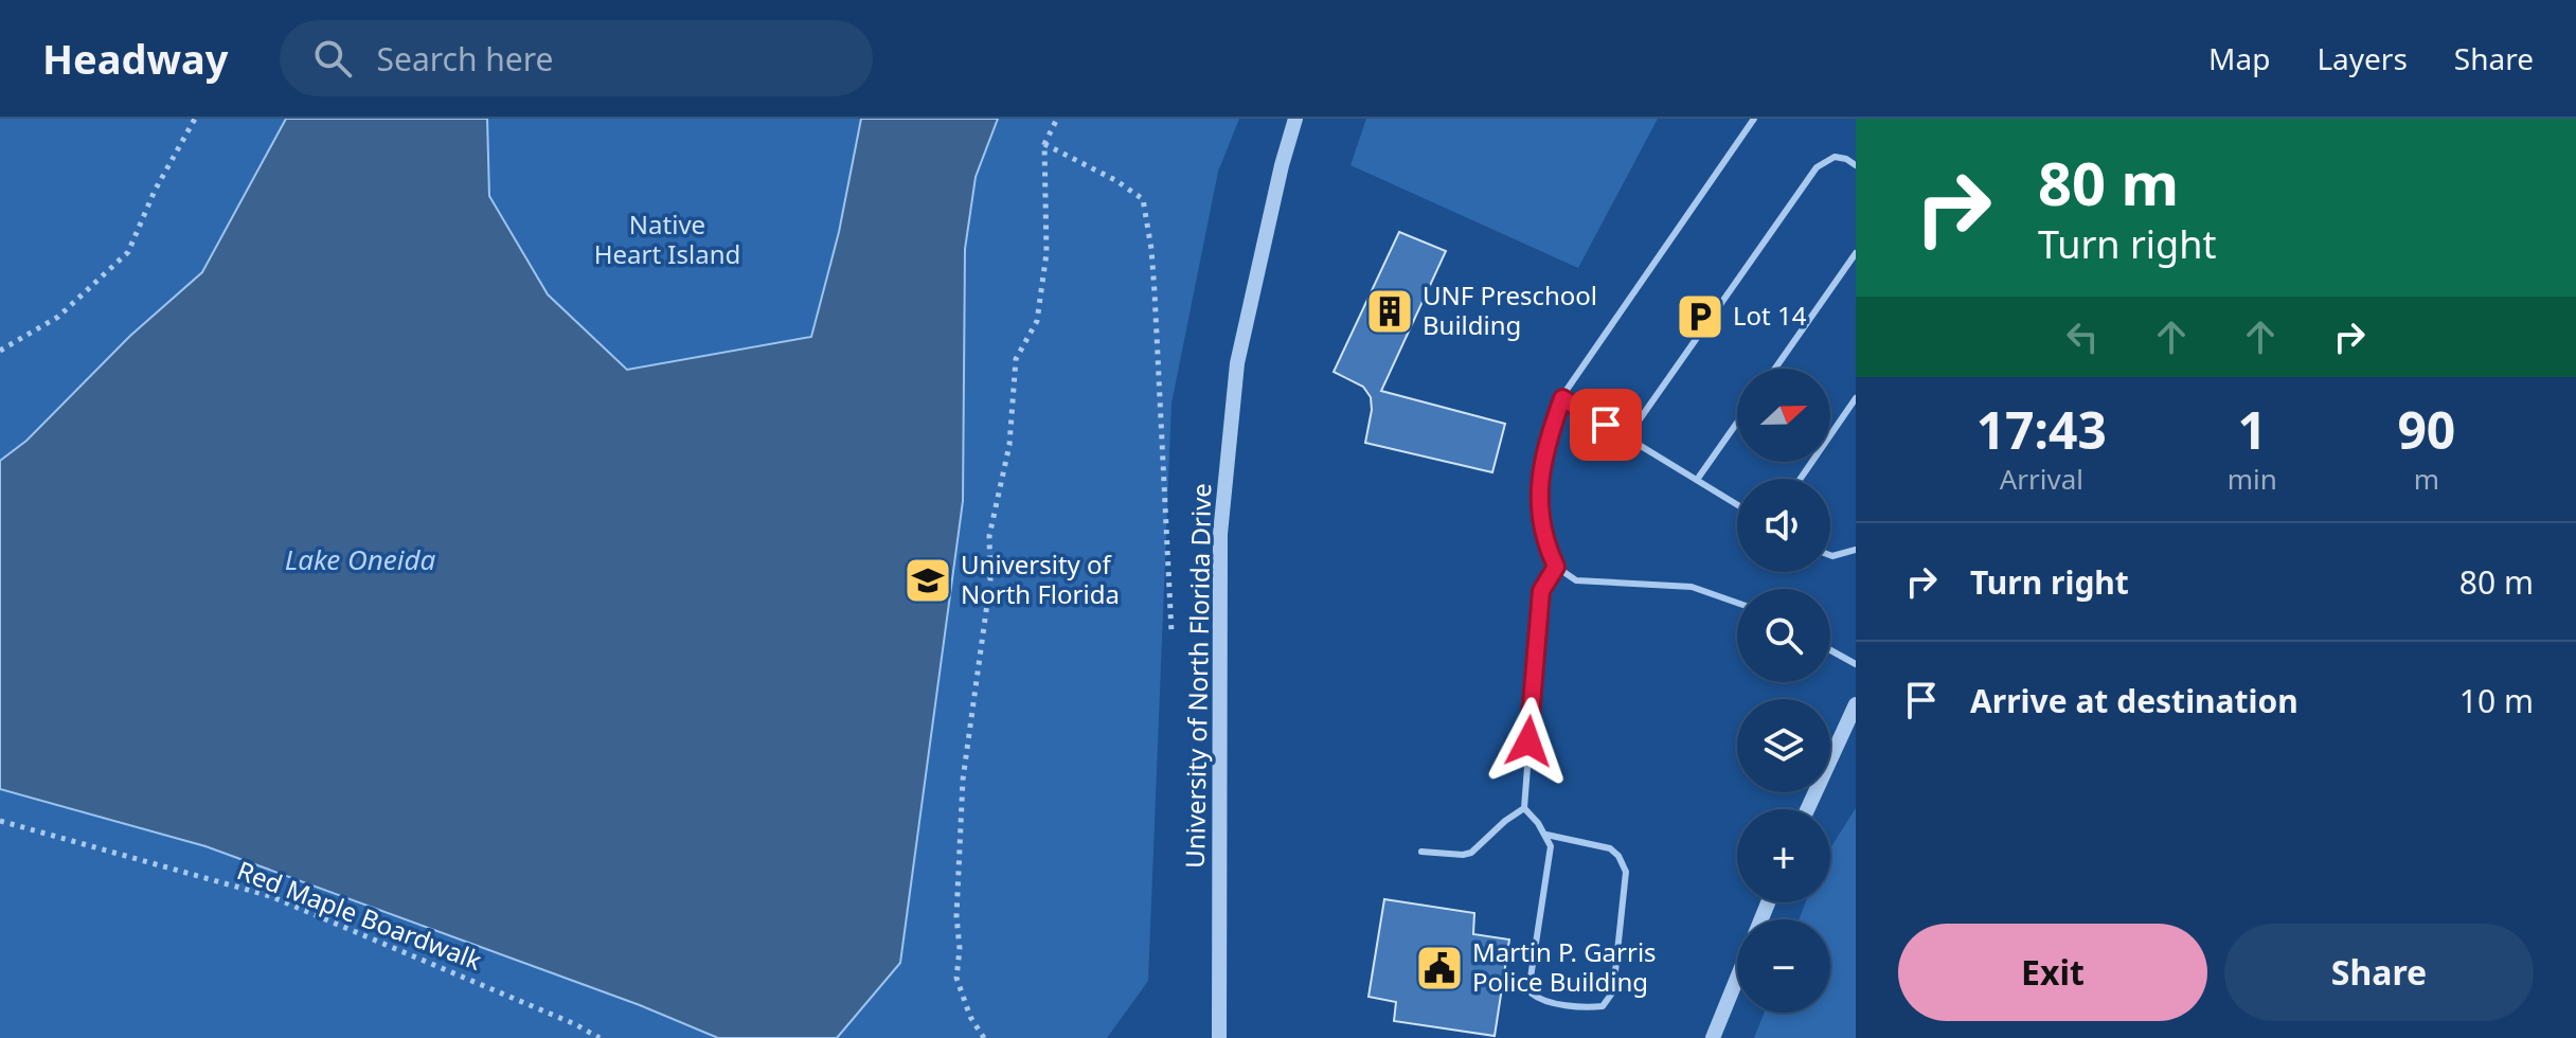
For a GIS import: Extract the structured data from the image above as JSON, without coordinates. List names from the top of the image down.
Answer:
{
  "streets": {
    "street": ["University of North Florida Drive"],
    "path": ["Red Maple Boardwalk"]
  },
  "water": ["Lake Oneida"],
  "parks": ["Native Heart Island"],
  "places": {
    "building": ["UNF Preschool Building"],
    "parking": ["Lot 14"],
    "school or university": ["University of North Florida"],
    "public building": ["Martin P. Garris Police Building"]
  },
  "north": "right",
  "page": {
    "header": "Headway",
    "search": "Search here",
    "nav": ["Map", "Layers", "Share"],
    "turn": ["80 m", "Turn right"],
    "map_buttons": ["+", "−"],
    "eta": [
      "17:43",
      "Arrival",
      "1",
      "min",
      "90",
      "m"
    ],
    "list": [
      {
        "name": "Turn right",
        "value": "80 m"
      },
      {
        "name": "Arrive at destination",
        "value": "10 m"
      }
    ],
    "buttons": ["Exit", "Share"]
  }
}
